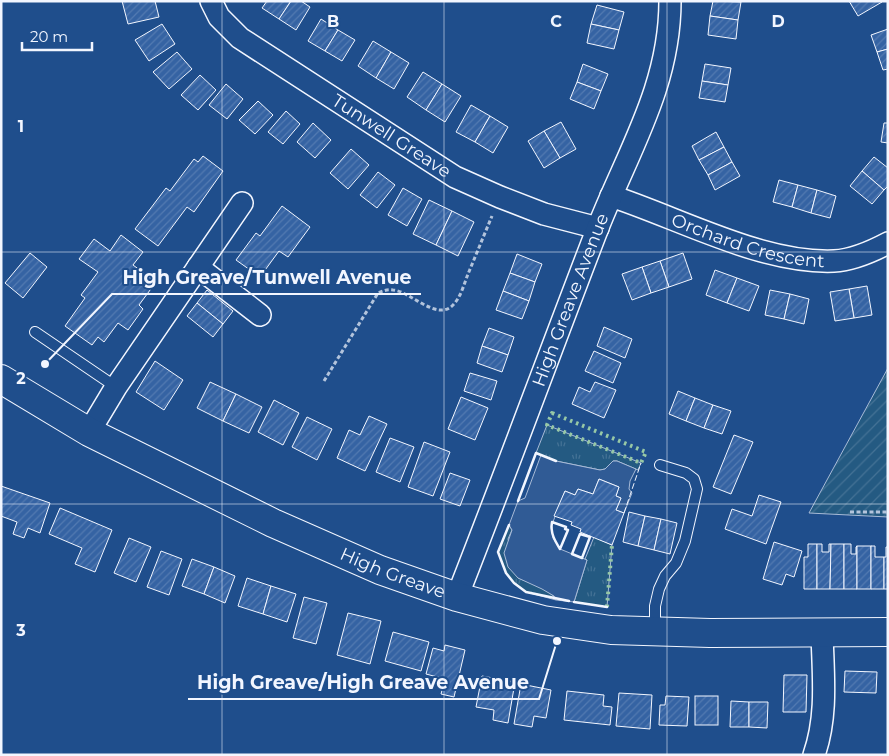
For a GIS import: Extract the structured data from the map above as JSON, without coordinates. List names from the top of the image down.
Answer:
{
  "streets": {
    "main road": ["High Greave"],
    "street": ["Tunwell Greave", "Orchard Crescent", "High Greave Avenue"]
  },
  "crossings": [
    ["Tunwell Greave", "High Greave Avenue"],
    ["Orchard Crescent", "High Greave Avenue"],
    ["High Greave Avenue", "High Greave"]
  ],
  "places": ["High Greave/Tunwell Avenue", "High Greave/High Greave Avenue"],
  "scale_bar": "20 m",
  "grid": {
    "columns": ["B", "C", "D"],
    "rows": ["1", "2", "3"]
  }
}
